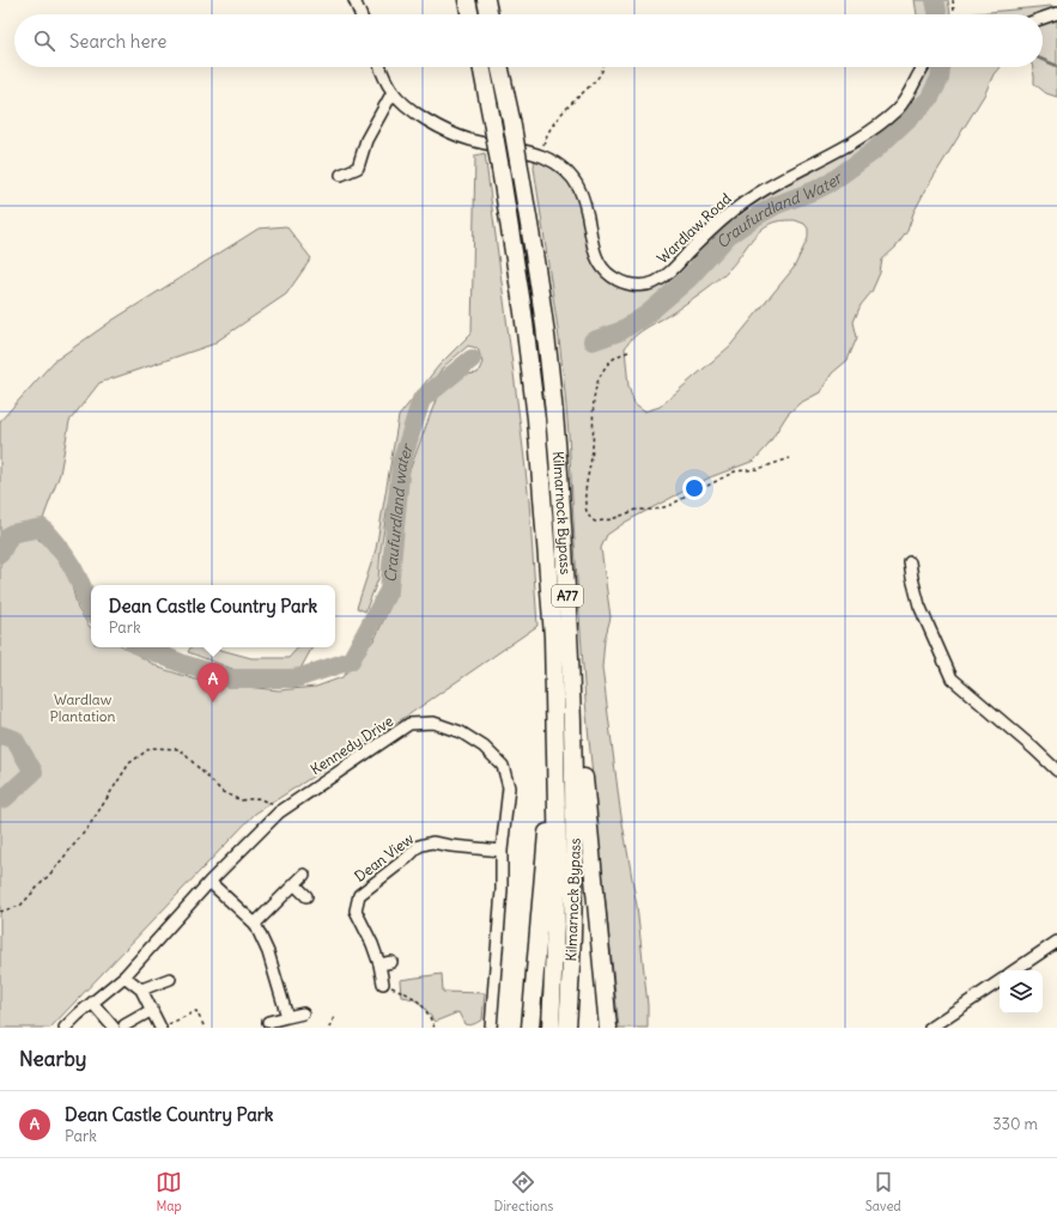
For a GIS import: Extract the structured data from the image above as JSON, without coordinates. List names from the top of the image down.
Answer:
{
  "streets": {
    "highway": ["Kilmarnock Bypass", "A77"],
    "street": ["Wardlaw Road", "Kennedy Drive", "Dean View"]
  },
  "crossings": [
    ["Kilmarnock Bypass", "A77"],
    ["Kennedy Drive", "Dean View"]
  ],
  "water": ["Craufurdland Water", "Craufurdland water"],
  "parks": ["Wardlaw Plantation"],
  "page": {
    "search": "Search here",
    "popup": ["Dean Castle Country Park", "Park"],
    "pins": "A",
    "heading": "Nearby",
    "list": [
      {
        "mark": "A",
        "name": "Dean Castle Country Park",
        "note": "Park",
        "value": "330 m"
      }
    ],
    "nav": ["Map", "Directions", "Saved"]
  }
}
